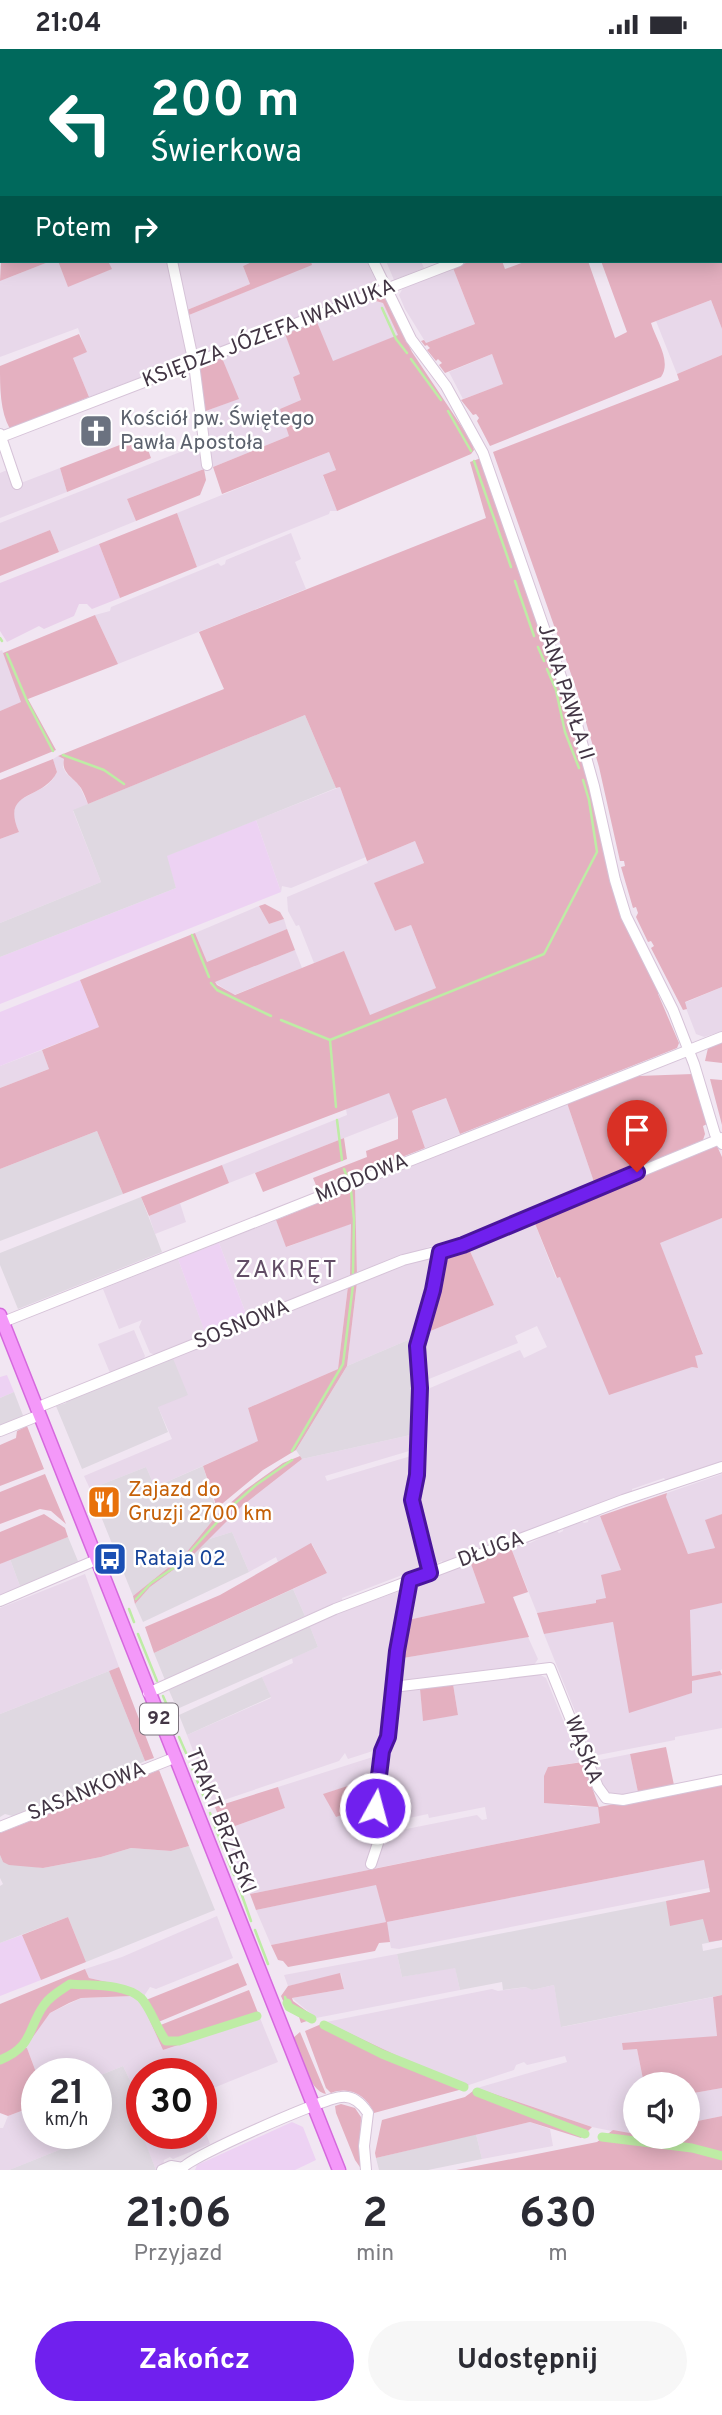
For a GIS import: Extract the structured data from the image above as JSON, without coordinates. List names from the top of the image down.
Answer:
{
  "streets": {
    "main road": ["92", "TRAKT BRZESKI"],
    "street": [
      "KSIĘDZA JÓZEFA IWANIUKA",
      "JANA PAWŁA II",
      "MIODOWA",
      "SOSNOWA",
      "DŁUGA",
      "WĄSKA",
      "SASANKOWA"
    ]
  },
  "crossings": [
    ["KSIĘDZA JÓZEFA IWANIUKA", "JANA PAWŁA II"],
    ["JANA PAWŁA II", "MIODOWA"],
    ["JANA PAWŁA II", "SOSNOWA"],
    ["MIODOWA", "TRAKT BRZESKI"],
    ["SOSNOWA", "TRAKT BRZESKI"],
    ["DŁUGA", "TRAKT BRZESKI"],
    ["SASANKOWA", "TRAKT BRZESKI"]
  ],
  "districts": ["ZAKRĘT"],
  "places": {
    "church": ["Kościół pw. Świętego Pawła Apostoła"],
    "restaurant": ["Zajazd do Gruzji 2700 km"],
    "bus stop": ["Rataja 02"]
  },
  "page": {
    "status": "21:04",
    "turn": ["200 m", "Świerkowa"],
    "then": "Potem",
    "speed": "21 km/h",
    "limit": "30",
    "eta": [
      "21:06",
      "Przyjazd",
      "2",
      "min",
      "630",
      "m"
    ],
    "buttons": ["Zakończ", "Udostępnij"]
  }
}
